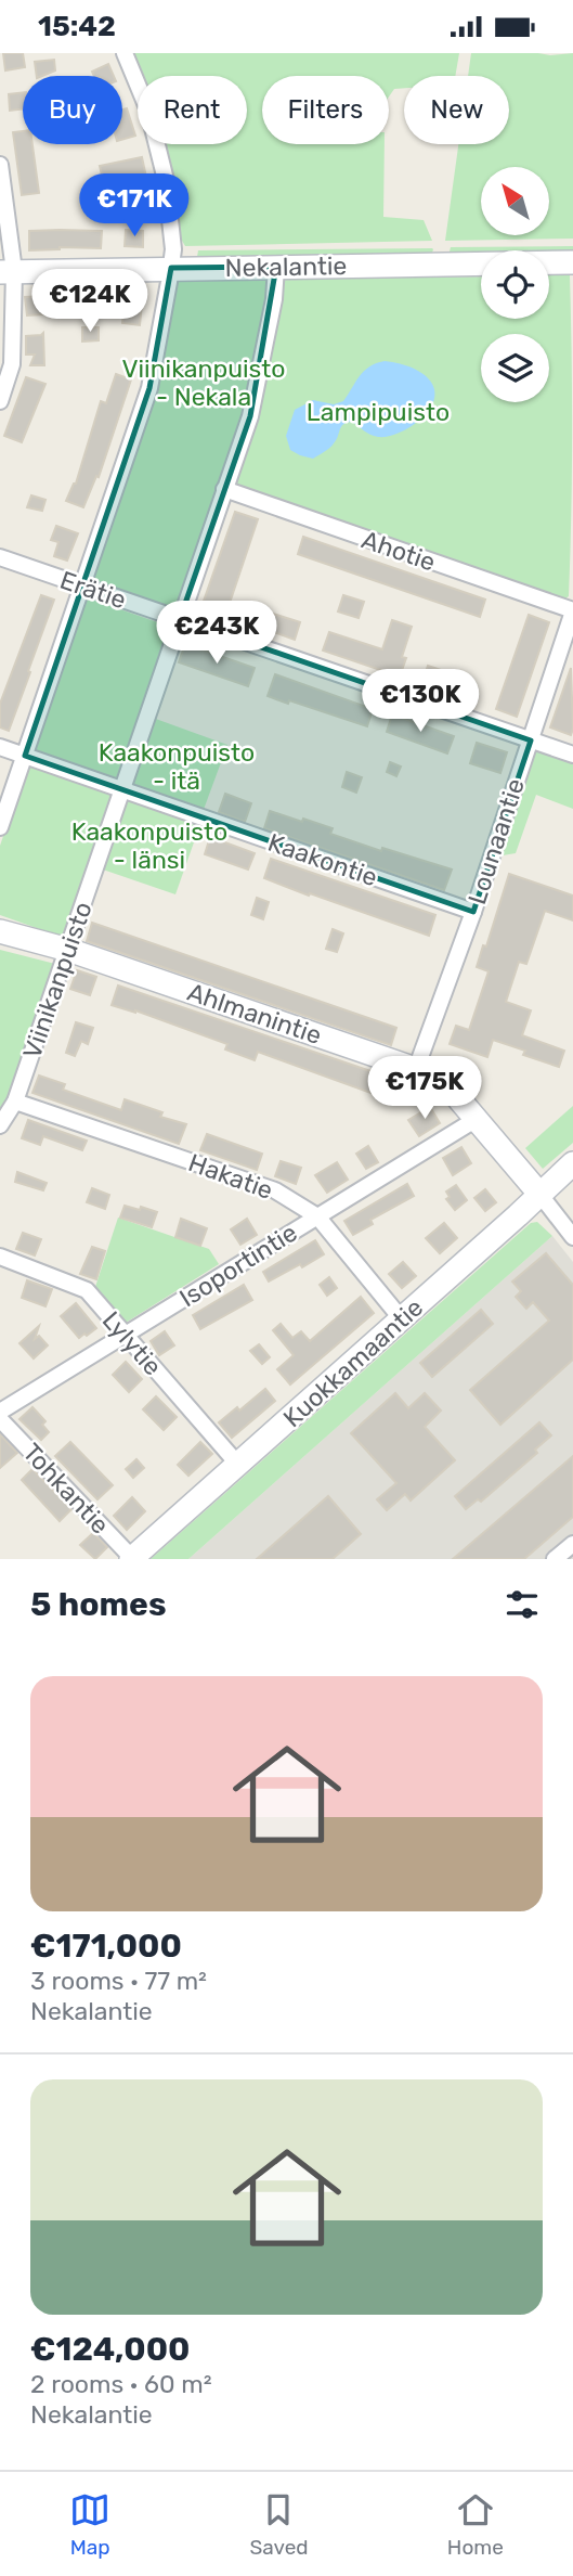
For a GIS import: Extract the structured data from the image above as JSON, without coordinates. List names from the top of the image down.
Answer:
{
  "streets": {
    "main road": ["Nekalantie", "Ahlmanintie", "Kuokkamaantie"],
    "street": [
      "Ahotie",
      "Erätie",
      "Lounaantie",
      "Kaakontie",
      "Viinikanpuisto",
      "Hakatie",
      "Isoportintie",
      "Lylytie",
      "Tohkantie"
    ]
  },
  "crossings": [
    ["Nekalantie", "Viinikanpuisto"],
    ["Ahotie", "Lounaantie"],
    ["Ahotie", "Viinikanpuisto"],
    ["Erätie", "Lounaantie"],
    ["Erätie", "Viinikanpuisto"],
    ["Lounaantie", "Kaakontie"],
    ["Lounaantie", "Ahlmanintie"],
    ["Kaakontie", "Viinikanpuisto"],
    ["Viinikanpuisto", "Ahlmanintie"],
    ["Viinikanpuisto", "Hakatie"],
    ["Ahlmanintie", "Isoportintie"],
    ["Ahlmanintie", "Kuokkamaantie"],
    ["Hakatie", "Isoportintie"],
    ["Hakatie", "Kuokkamaantie"],
    ["Isoportintie", "Lylytie"],
    ["Lylytie", "Kuokkamaantie"],
    ["Kuokkamaantie", "Tohkantie"]
  ],
  "parks": [
    "Viinikanpuisto - Nekala",
    "Lampipuisto",
    "Kaakonpuisto - itä",
    "Kaakonpuisto - länsi"
  ],
  "north": "top left",
  "page": {
    "status": "15:42",
    "chip": [
      "Buy",
      "Rent",
      "Filters",
      "New"
    ],
    "price": [
      "€171K",
      "€124K",
      "€243K",
      "€130K",
      "€175K"
    ],
    "heading": "5 homes",
    "list": [
      {
        "name": "€171,000",
        "note": "3 rooms · 77 m² · Nekalantie"
      },
      {
        "name": "€124,000",
        "note": "2 rooms · 60 m² · Nekalantie"
      }
    ],
    "tabs": ["Map", "Saved", "Home"]
  }
}
